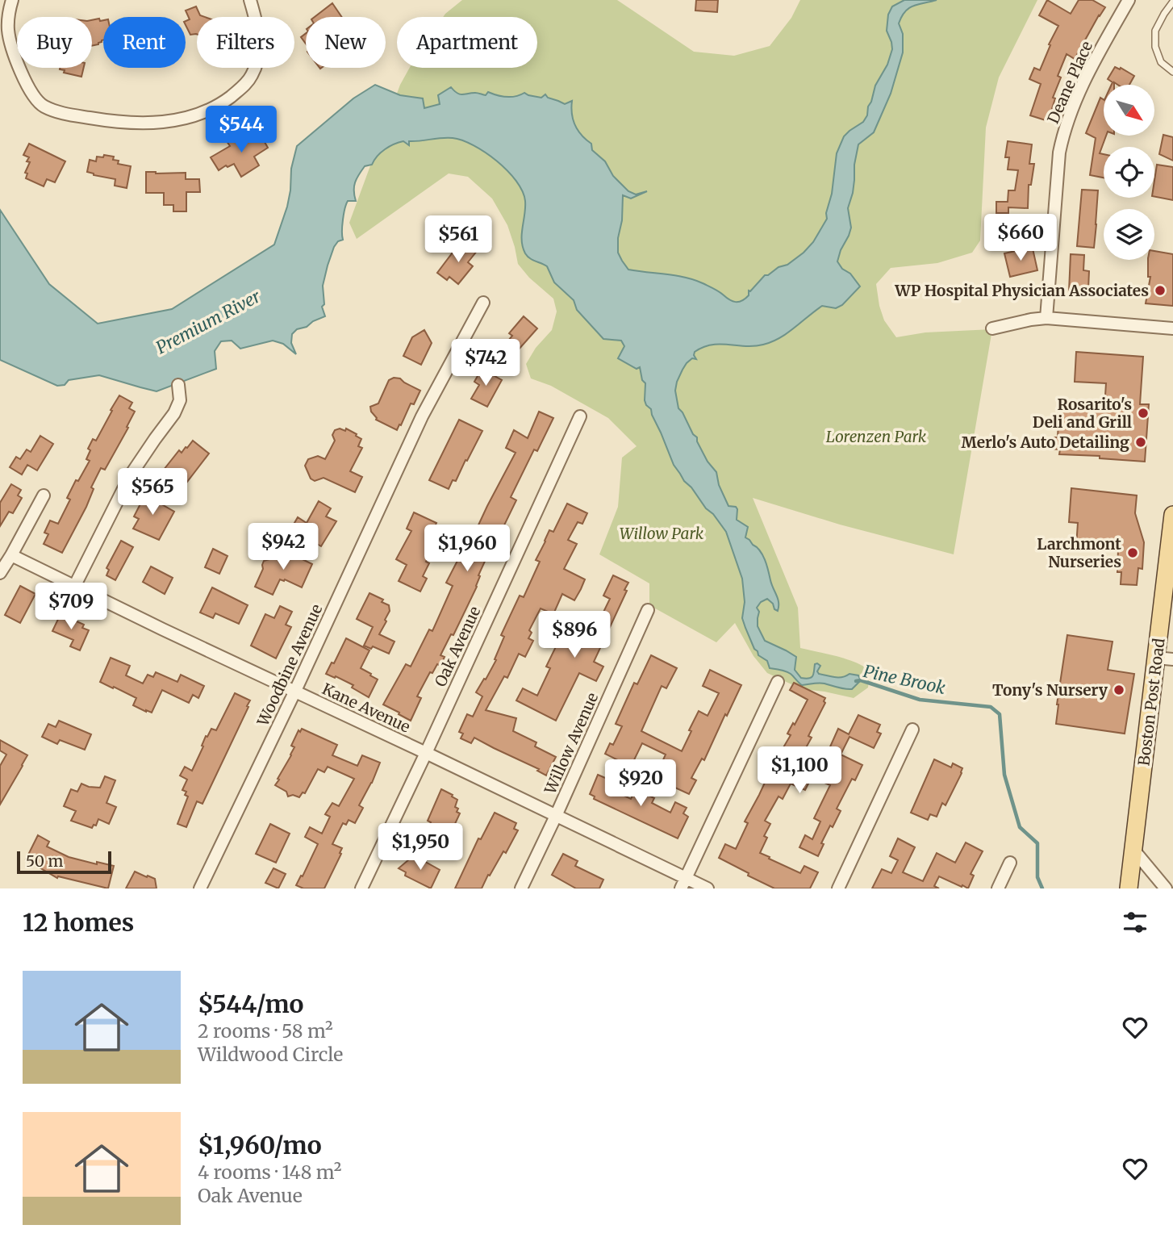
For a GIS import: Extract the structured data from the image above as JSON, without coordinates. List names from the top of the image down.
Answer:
{
  "streets": {
    "main road": ["Boston Post Road"],
    "street": [
      "Deane Place",
      "Oak Avenue",
      "Woodbine Avenue",
      "Kane Avenue",
      "Willow Avenue"
    ]
  },
  "crossings": [
    ["Oak Avenue", "Kane Avenue"],
    ["Woodbine Avenue", "Kane Avenue"],
    ["Kane Avenue", "Willow Avenue"]
  ],
  "water": ["Premium River", "Pine Brook"],
  "parks": ["Lorenzen Park", "Willow Park"],
  "places": [
    "WP Hospital Physician Associates",
    "Rosarito's Deli and Grill",
    "Merlo's Auto Detailing",
    "Larchmont Nurseries",
    "Tony's Nursery"
  ],
  "scale_bar": "50 m",
  "north": "bottom right",
  "page": {
    "chip": [
      "Buy",
      "Rent",
      "Filters",
      "New",
      "Apartment"
    ],
    "price": [
      "$544",
      "$660",
      "$561",
      "$742",
      "$565",
      "$942",
      "$1,960",
      "$709",
      "$896",
      "$1,100",
      "$920",
      "$1,950"
    ],
    "scale": "50 m",
    "heading": "12 homes",
    "list": [
      {
        "name": "$544/mo",
        "note": "2 rooms · 58 m² · Wildwood Circle"
      },
      {
        "name": "$1,960/mo",
        "note": "4 rooms · 148 m² · Oak Avenue"
      }
    ]
  }
}
